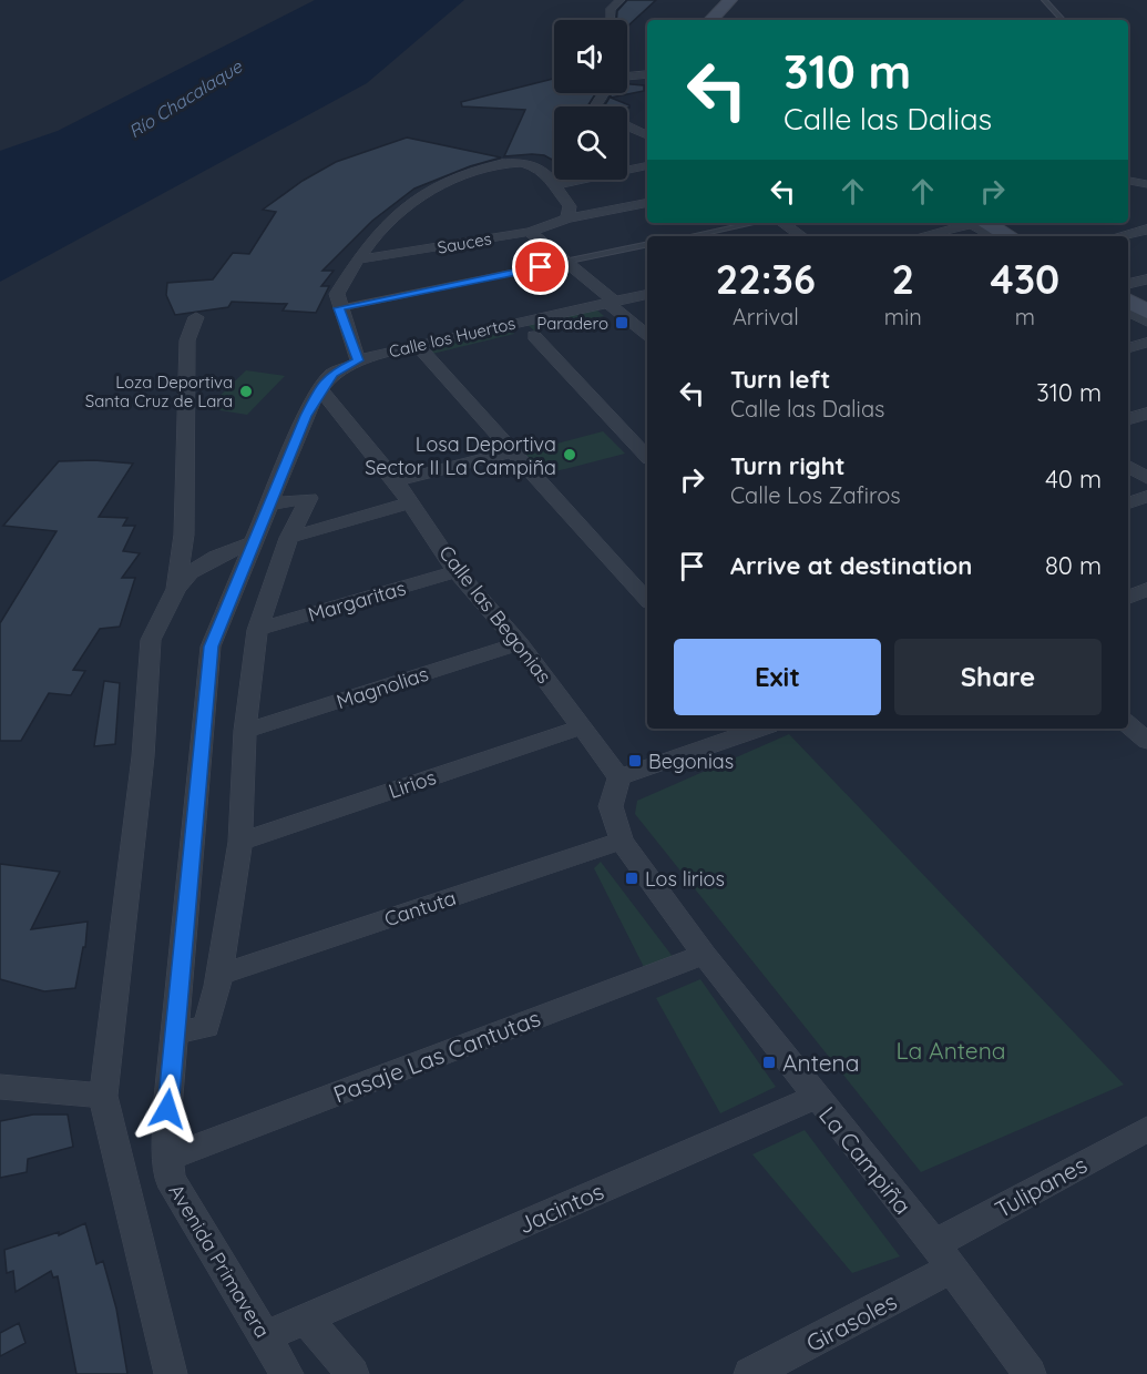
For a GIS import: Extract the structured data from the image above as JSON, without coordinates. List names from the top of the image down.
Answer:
{
  "streets": {
    "street": [
      "Sauces",
      "Calle los Huertos",
      "Margaritas",
      "Calle las Begonias",
      "Magnolias",
      "Lirios",
      "Cantuta",
      "Pasaje Las Cantutas",
      "La Campiña",
      "Tulipanes",
      "Jacintos",
      "Avenida Primavera",
      "Girasoles"
    ]
  },
  "crossings": [
    ["Calle los Huertos", "Calle las Begonias"],
    ["Calle los Huertos", "Avenida Primavera"],
    ["Margaritas", "Calle las Begonias"],
    ["Calle las Begonias", "Magnolias"],
    ["Calle las Begonias", "Lirios"],
    ["Calle las Begonias", "La Campiña"],
    ["Calle las Begonias", "Avenida Primavera"],
    ["Cantuta", "La Campiña"],
    ["Pasaje Las Cantutas", "La Campiña"],
    ["Pasaje Las Cantutas", "Avenida Primavera"],
    ["La Campiña", "Tulipanes"],
    ["La Campiña", "Jacintos"],
    ["La Campiña", "Girasoles"],
    ["Tulipanes", "Girasoles"],
    ["Jacintos", "Avenida Primavera"]
  ],
  "water": ["Río Chacalaque"],
  "parks": ["La Antena"],
  "places": {
    "transit": [
      "Paradero",
      "Begonias",
      "Los lirios",
      "Antena"
    ],
    "other": ["Loza Deportiva Santa Cruz de Lara", "Losa Deportiva Sector II La Campiña"]
  },
  "page": {
    "turn": ["310 m", "Calle las Dalias"],
    "eta": [
      "22:36",
      "Arrival",
      "2",
      "min",
      "430",
      "m"
    ],
    "list": [
      {
        "name": "Turn left",
        "note": "Calle las Dalias",
        "value": "310 m"
      },
      {
        "name": "Turn right",
        "note": "Calle Los Zafiros",
        "value": "40 m"
      },
      {
        "name": "Arrive at destination",
        "value": "80 m"
      }
    ],
    "buttons": ["Exit", "Share"]
  }
}
